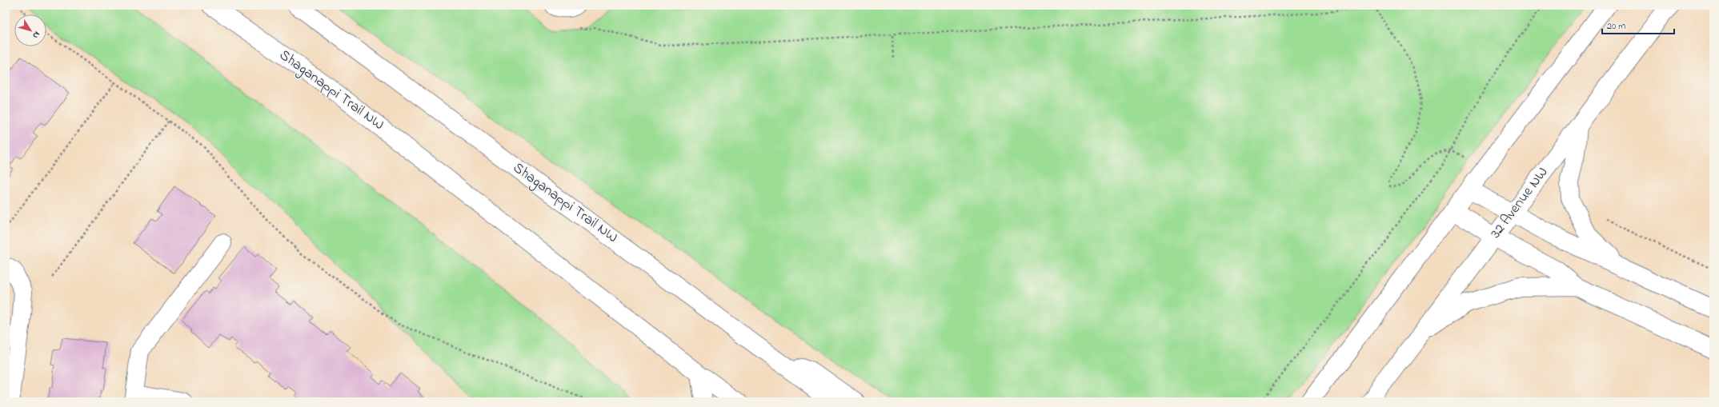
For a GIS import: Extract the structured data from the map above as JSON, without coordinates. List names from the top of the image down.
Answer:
{
  "streets": {
    "main road": ["Shaganappi Trail NW", "32 Avenue NW"]
  },
  "scale_bar": "20 m",
  "north": "bottom right"
}
